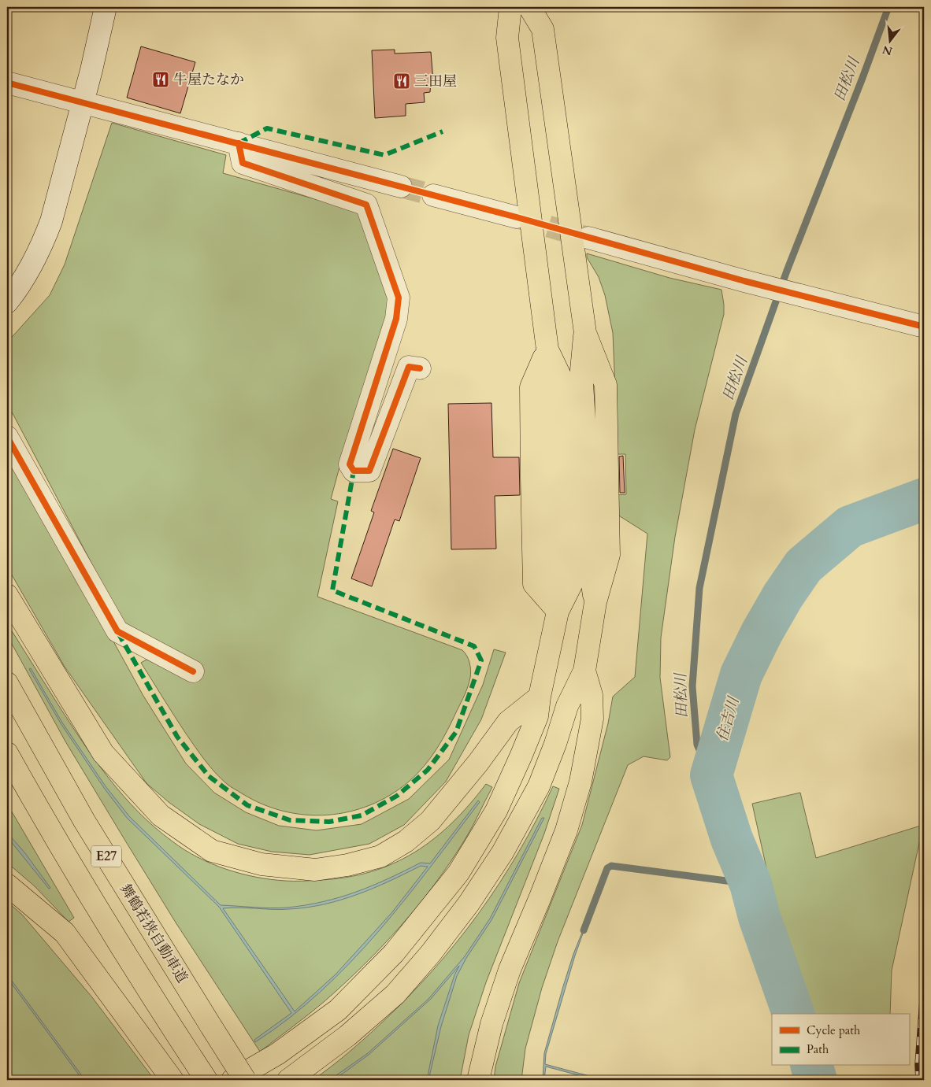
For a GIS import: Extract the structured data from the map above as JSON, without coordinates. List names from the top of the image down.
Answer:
{
  "streets": {
    "highway": ["E27", "舞鶴若狭自動車道"]
  },
  "water": ["田松川", "住吉川"],
  "places": {
    "restaurant": ["牛屋たなか", "三田屋"]
  },
  "legend": ["Cycle path", "Path"],
  "north": "bottom"
}
